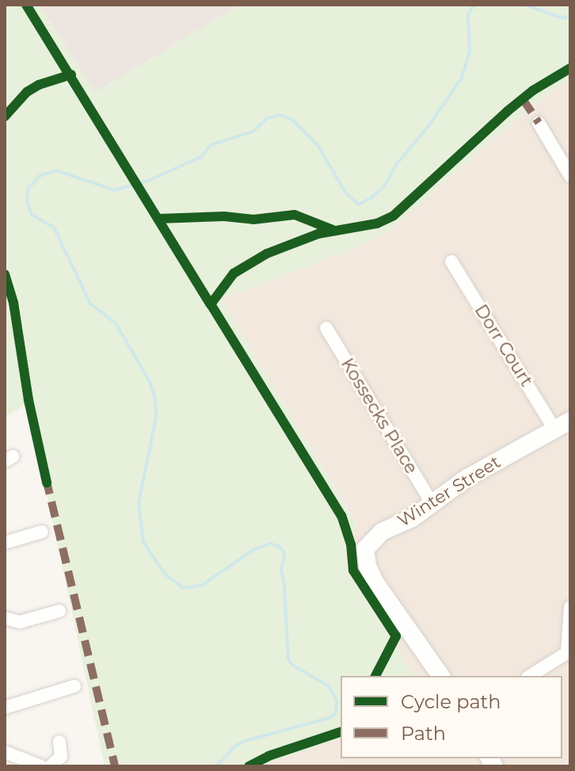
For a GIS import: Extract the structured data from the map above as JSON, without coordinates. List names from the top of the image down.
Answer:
{
  "streets": {
    "street": ["Dorr Court", "Kossecks Place", "Winter Street"]
  },
  "crossings": [
    ["Dorr Court", "Winter Street"],
    ["Kossecks Place", "Winter Street"]
  ],
  "legend": ["Cycle path", "Path"]
}
